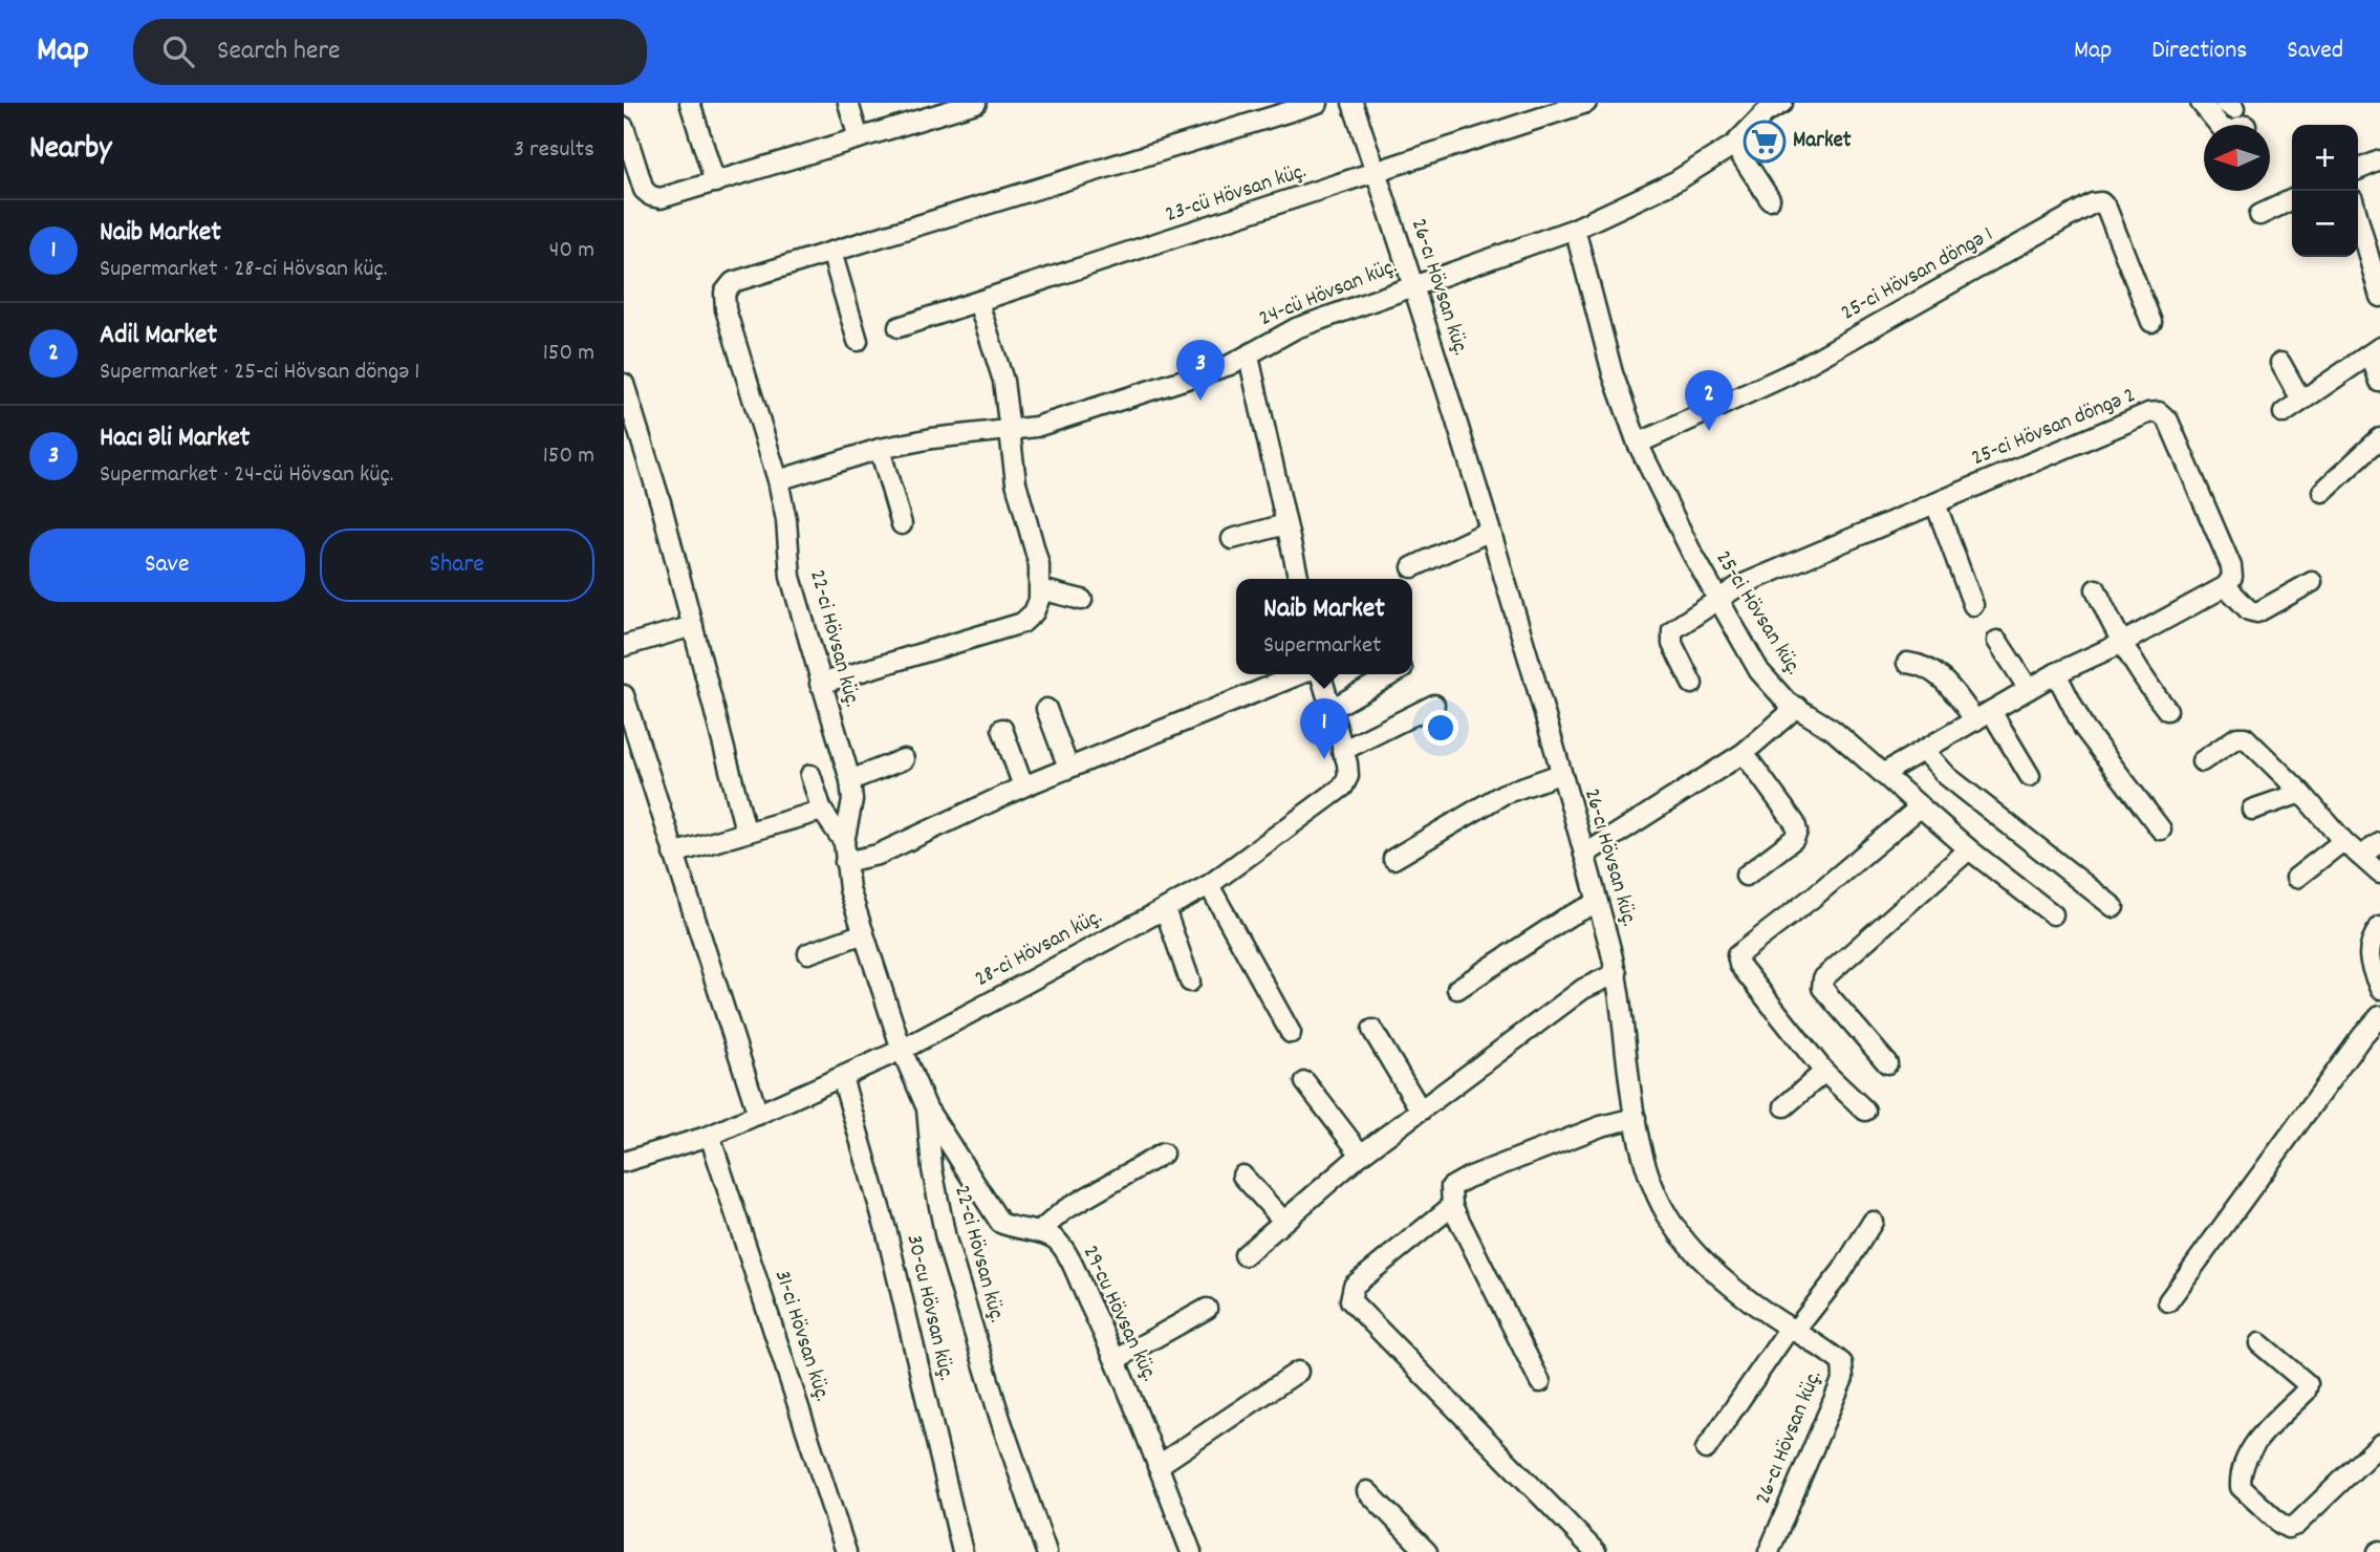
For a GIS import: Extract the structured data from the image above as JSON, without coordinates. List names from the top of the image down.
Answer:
{
  "streets": {
    "street": [
      "23-cü Hövsan küç.",
      "25-ci Hövsan döngə 1",
      "26-cı Hövsan küç.",
      "24-cü Hövsan küç.",
      "25-ci Hövsan döngə 2",
      "25-ci Hövsan küç.",
      "22-ci Hövsan küç.",
      "28-ci Hövsan küç.",
      "30-cu Hövsan küç.",
      "29-cu Hövsan küç.",
      "31-ci Hövsan küç."
    ]
  },
  "crossings": [
    ["23-cü Hövsan küç.", "26-cı Hövsan küç."],
    ["25-ci Hövsan döngə 1", "25-ci Hövsan küç."],
    ["26-cı Hövsan küç.", "24-cü Hövsan küç."],
    ["24-cü Hövsan küç.", "25-ci Hövsan küç."],
    ["24-cü Hövsan küç.", "22-ci Hövsan küç."],
    ["25-ci Hövsan döngə 2", "25-ci Hövsan küç."],
    ["22-ci Hövsan küç.", "28-ci Hövsan küç."],
    ["28-ci Hövsan küç.", "30-cu Hövsan küç."],
    ["28-ci Hövsan küç.", "31-ci Hövsan küç."]
  ],
  "places": {
    "supermarket": ["Market"]
  },
  "north": "left",
  "page": {
    "header": "Map",
    "search": "Search here",
    "nav": ["Map", "Directions", "Saved"],
    "heading": ["Nearby", "3 results"],
    "map_buttons": ["+", "−"],
    "list": [
      {
        "mark": "1",
        "name": "Naib Market",
        "note": "Supermarket · 28-ci Hövsan küç.",
        "value": "40 m"
      },
      {
        "mark": "2",
        "name": "Adil Market",
        "note": "Supermarket · 25-ci Hövsan döngə 1",
        "value": "150 m"
      },
      {
        "mark": "3",
        "name": "Hacı Əli Market",
        "note": "Supermarket · 24-cü Hövsan küç.",
        "value": "150 m"
      }
    ],
    "pins": ["3", "2", "1"],
    "buttons": ["Save", "Share"],
    "popup": ["Naib Market", "Supermarket"]
  }
}
